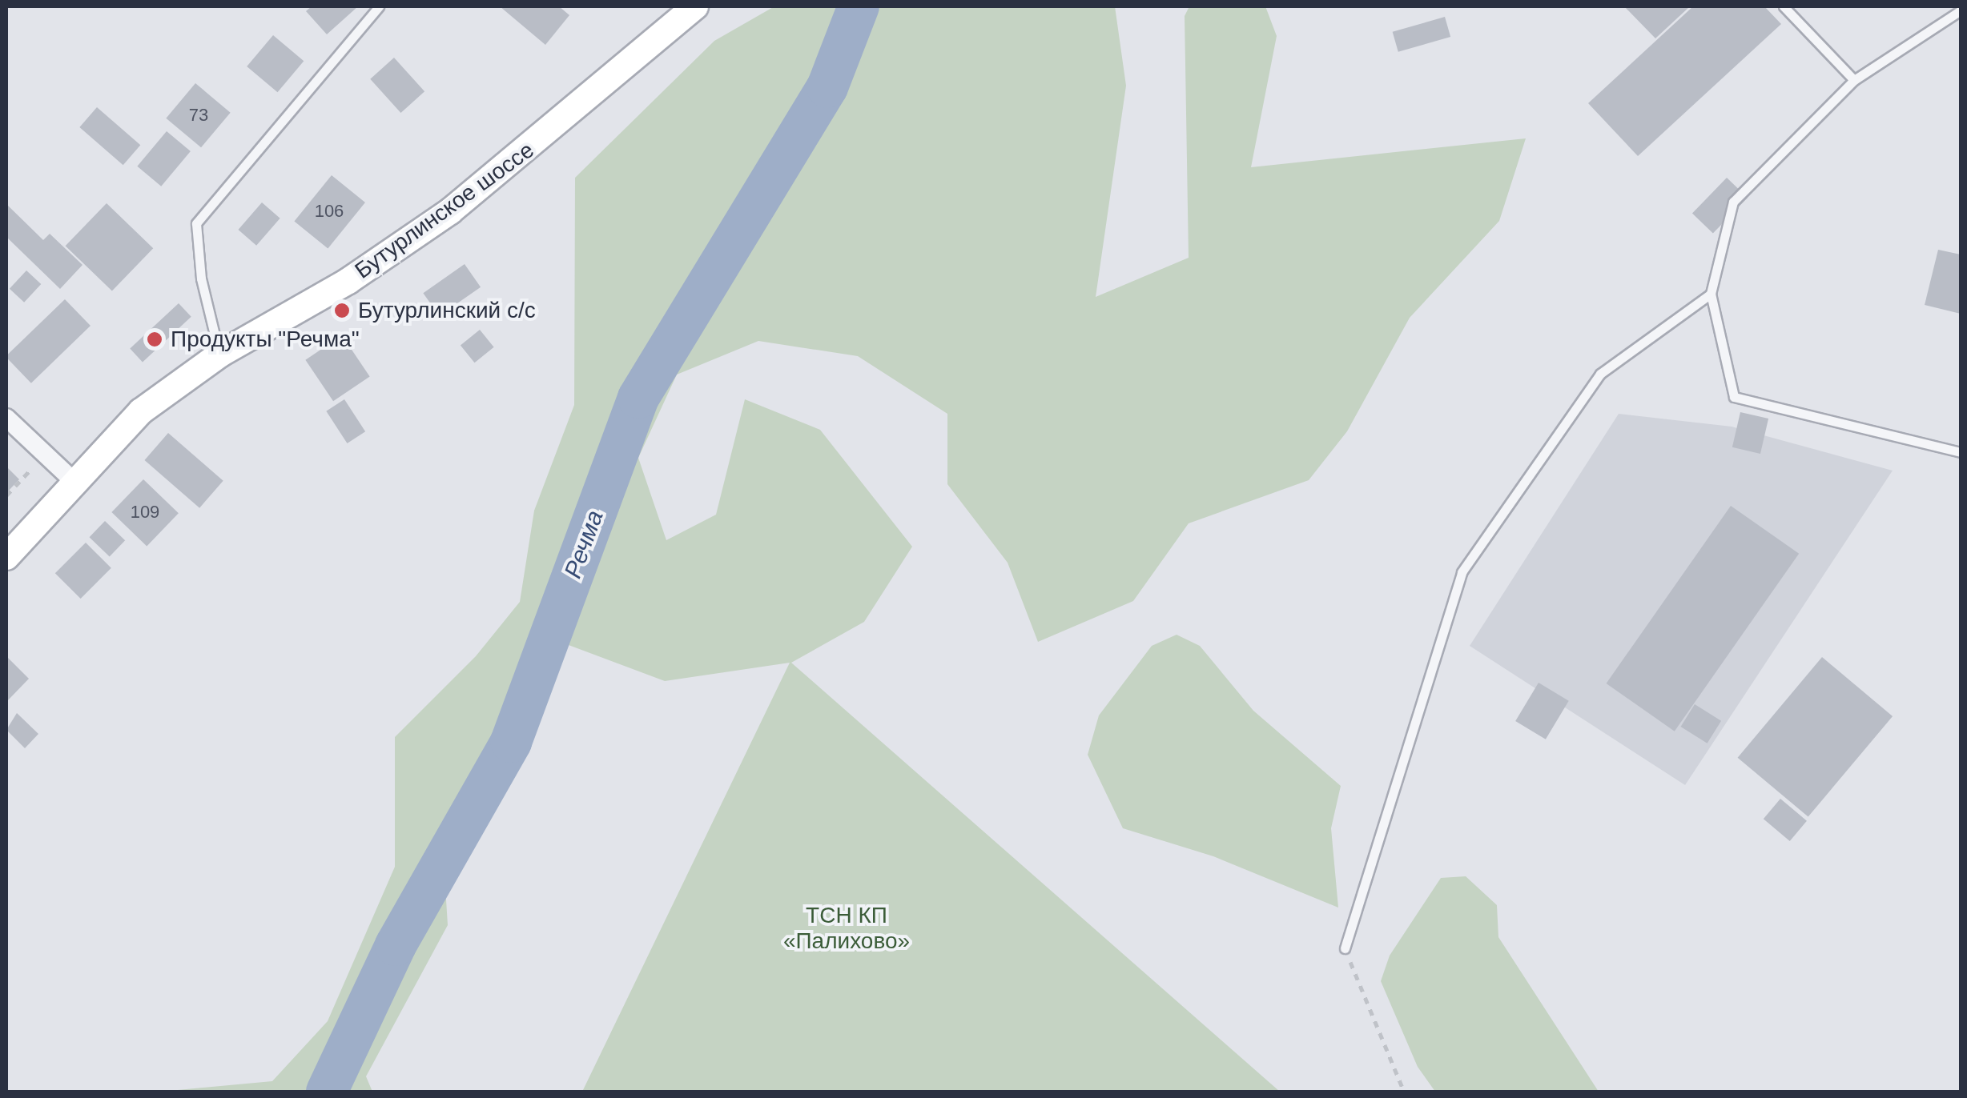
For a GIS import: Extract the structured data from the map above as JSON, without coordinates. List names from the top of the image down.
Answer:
{
  "streets": {
    "main road": ["Бутурлинское шоссе"]
  },
  "water": ["Речма"],
  "parks": ["ТСН КП «Палихово»"],
  "places": ["Бутурлинский с/с", "Продукты \"Речма\""],
  "house_numbers": ["73", "106", "109"]
}
